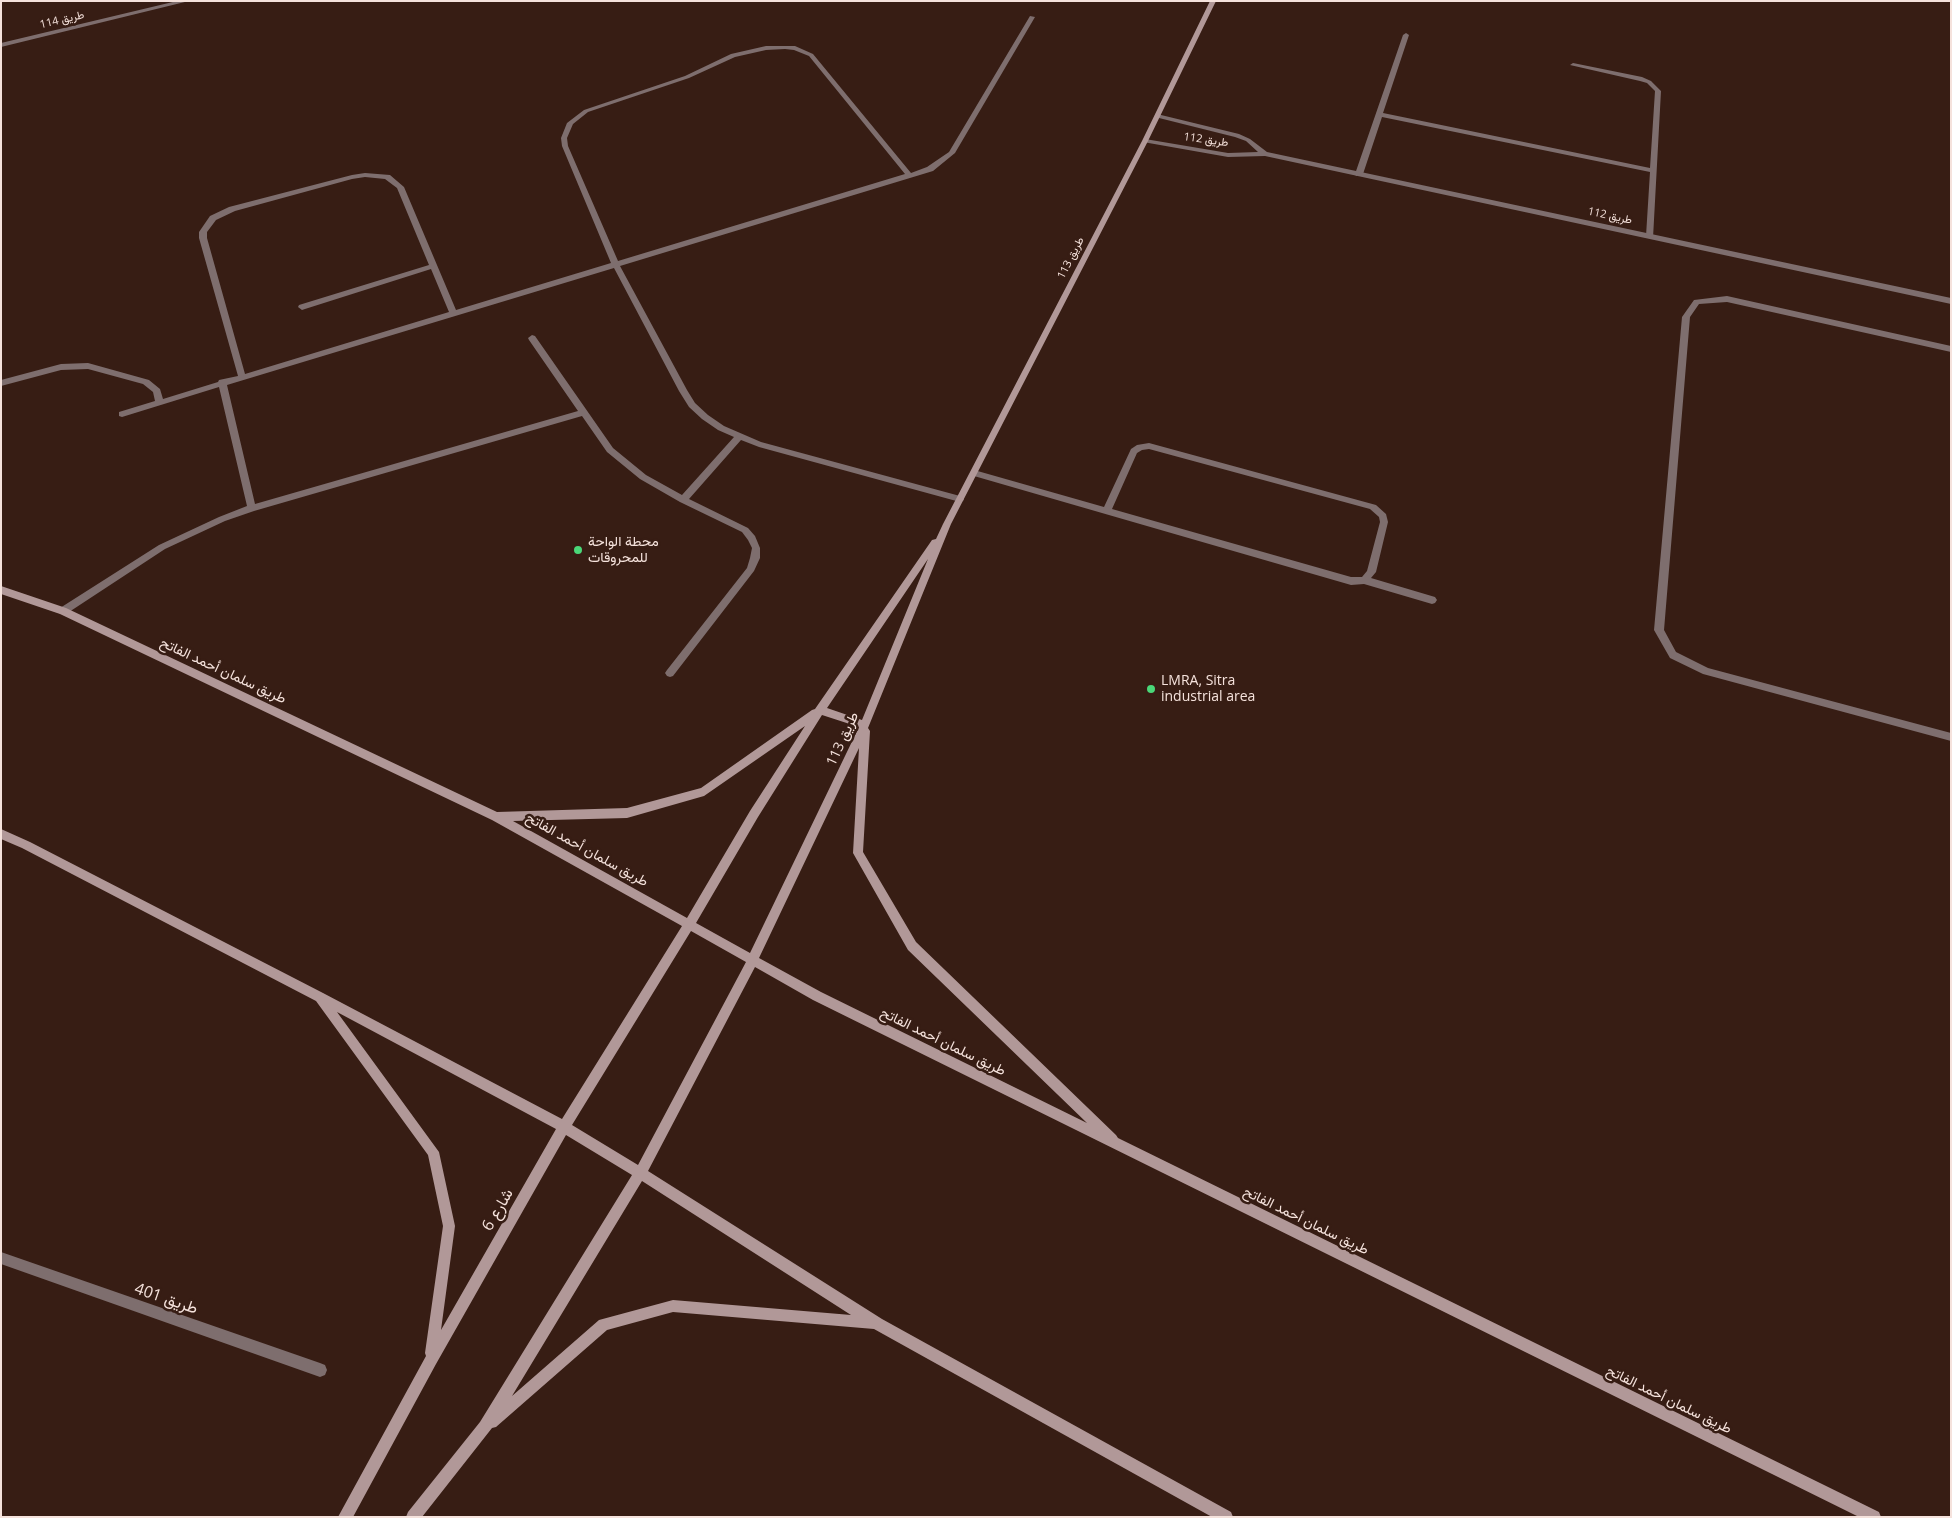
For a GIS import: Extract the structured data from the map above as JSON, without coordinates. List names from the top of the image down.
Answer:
{
  "streets": {
    "street": [
      "طريق 114",
      "طريق 112",
      "طريق 113",
      "طريق سلمان أحمد الفاتح",
      "شارع 6",
      "طريق 401"
    ]
  },
  "crossings": [
    ["طريق 112", "طريق 113"],
    ["طريق 113", "طريق سلمان أحمد الفاتح"],
    ["طريق 113", "شارع 6"],
    ["طريق سلمان أحمد الفاتح", "شارع 6"]
  ],
  "places": ["محطة الواحة للمحروقات", "LMRA, Sitra industrial area"]
}
